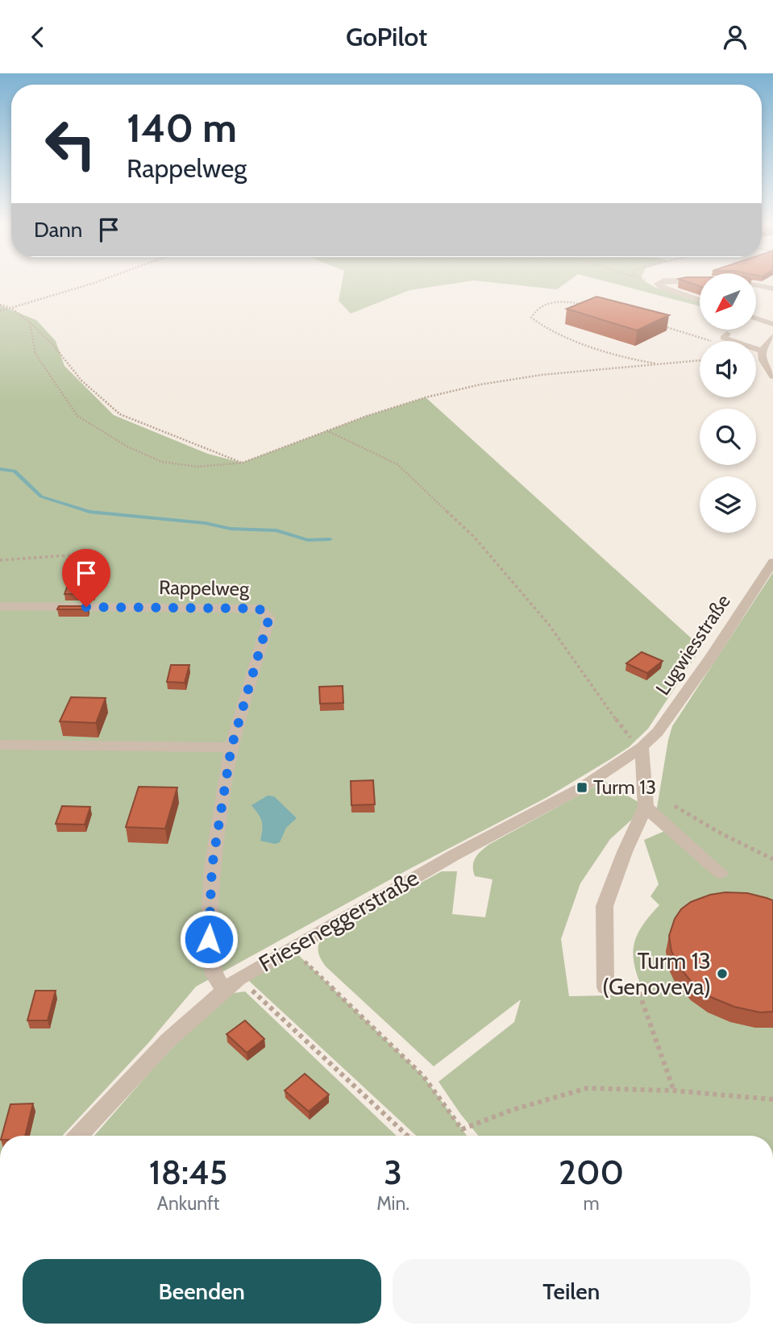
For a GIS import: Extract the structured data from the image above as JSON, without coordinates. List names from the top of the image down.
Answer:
{
  "streets": {
    "street": ["Rappelweg", "Lugwiesstraße", "Frieseneggerstraße"]
  },
  "crossings": [
    ["Rappelweg", "Frieseneggerstraße"],
    ["Lugwiesstraße", "Frieseneggerstraße"]
  ],
  "places": {
    "transit": ["Turm 13"],
    "other": ["Turm 13 (Genoveva)"]
  },
  "north": "bottom left",
  "page": {
    "header": "GoPilot",
    "turn": ["140 m", "Rappelweg"],
    "then": "Dann",
    "eta": [
      "18:45",
      "Ankunft",
      "3",
      "Min.",
      "200",
      "m"
    ],
    "buttons": ["Beenden", "Teilen"]
  }
}
